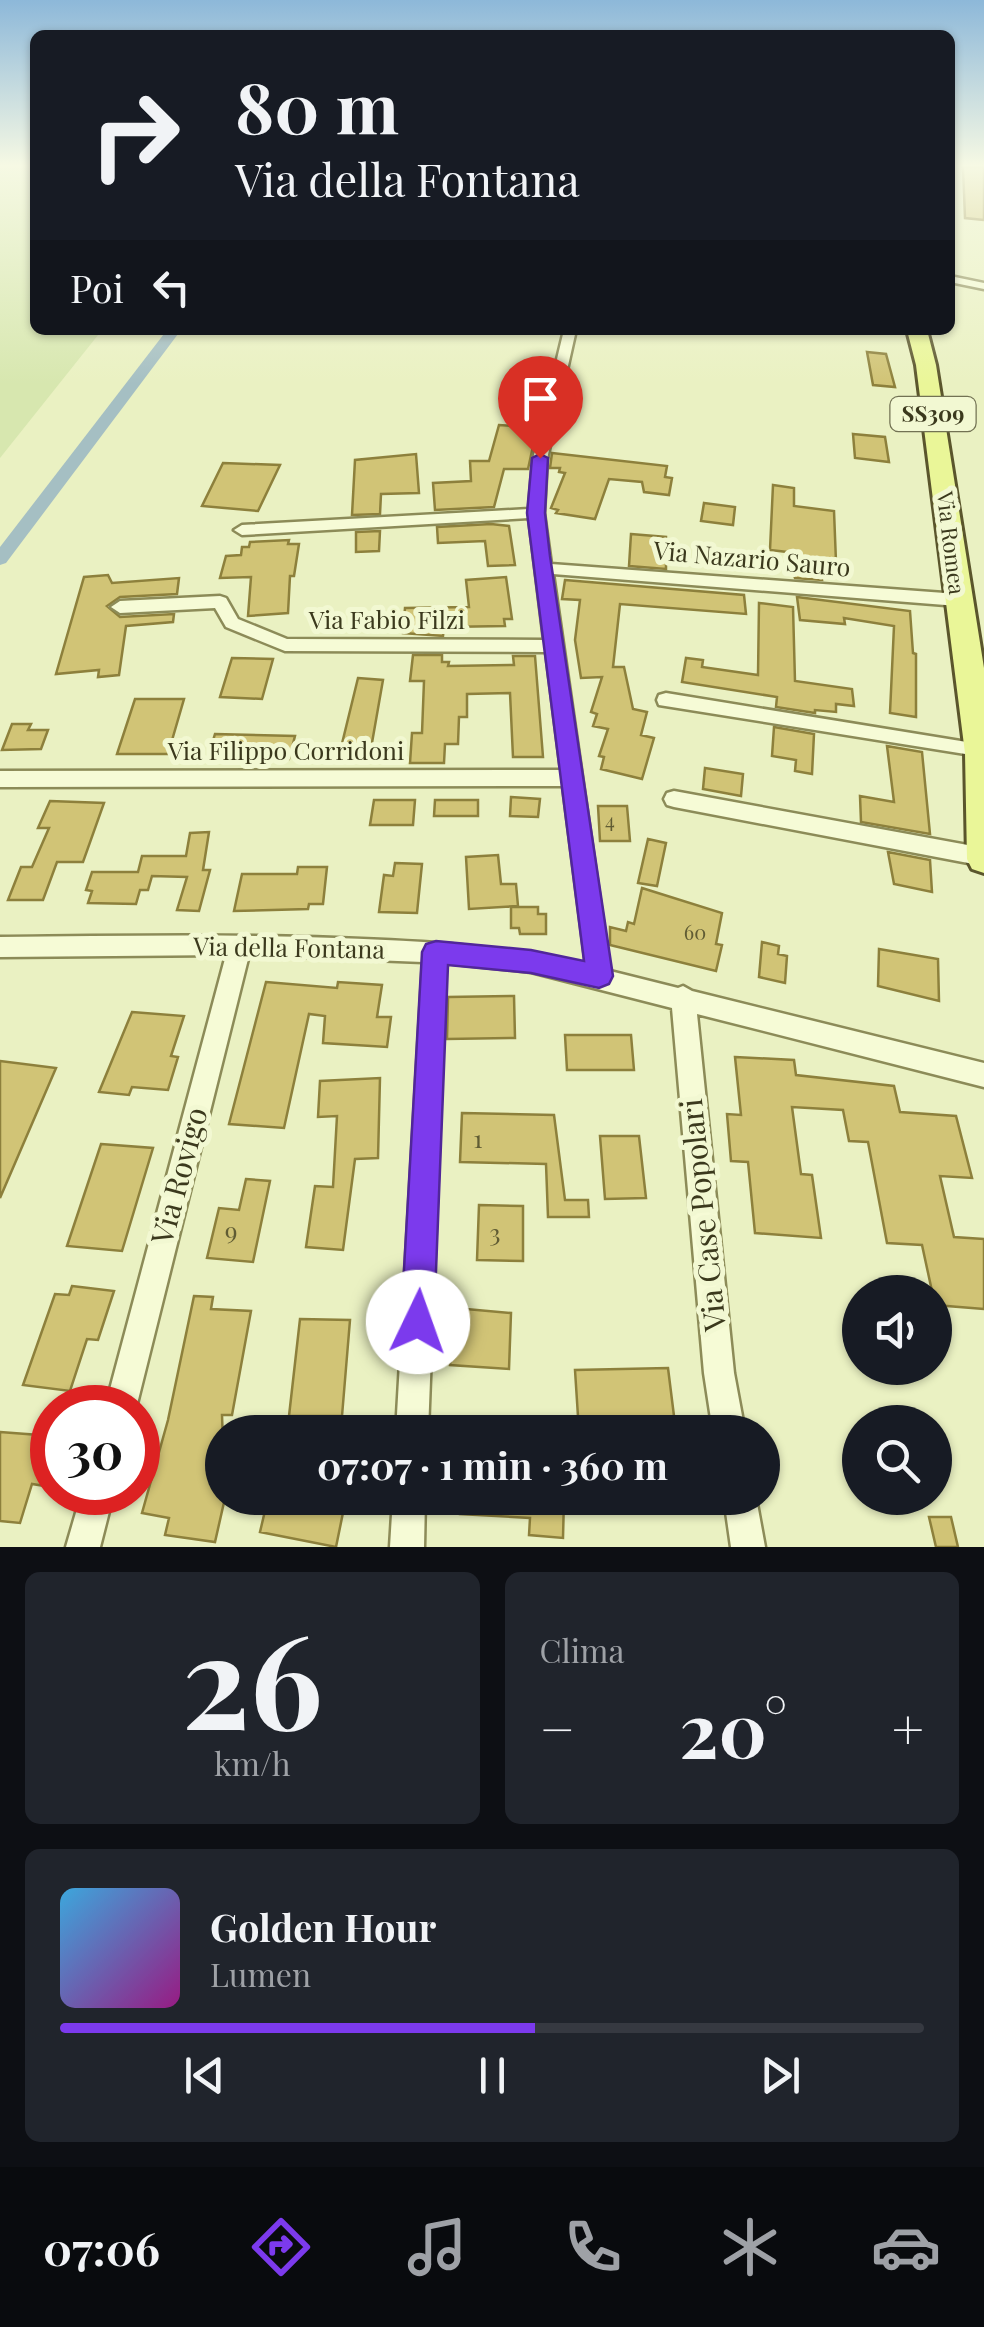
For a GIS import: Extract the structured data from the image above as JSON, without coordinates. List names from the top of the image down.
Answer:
{
  "streets": {
    "main road": ["SS309", "Via Romea"],
    "street": [
      "Via Nazario Sauro",
      "Via Fabio Filzi",
      "Via Filippo Corridoni",
      "Via della Fontana",
      "Via Rovigo",
      "Via Case Popolari"
    ]
  },
  "crossings": [
    ["Via Romea", "Via Nazario Sauro"],
    ["Via della Fontana", "Via Rovigo"],
    ["Via della Fontana", "Via Case Popolari"]
  ],
  "house_numbers": [
    "4",
    "60",
    "1",
    "9",
    "3"
  ],
  "page": {
    "turn": ["80 m", "Via della Fontana"],
    "then": "Poi",
    "limit": "30",
    "trip": "07:07 · 1 min · 360 m",
    "tile": [
      ["26", "km/h"],
      "Clima"
    ],
    "heat": ["−", "20°", "+"],
    "song": ["Golden Hour", "Lumen"],
    "tabs": "07:06"
  }
}
